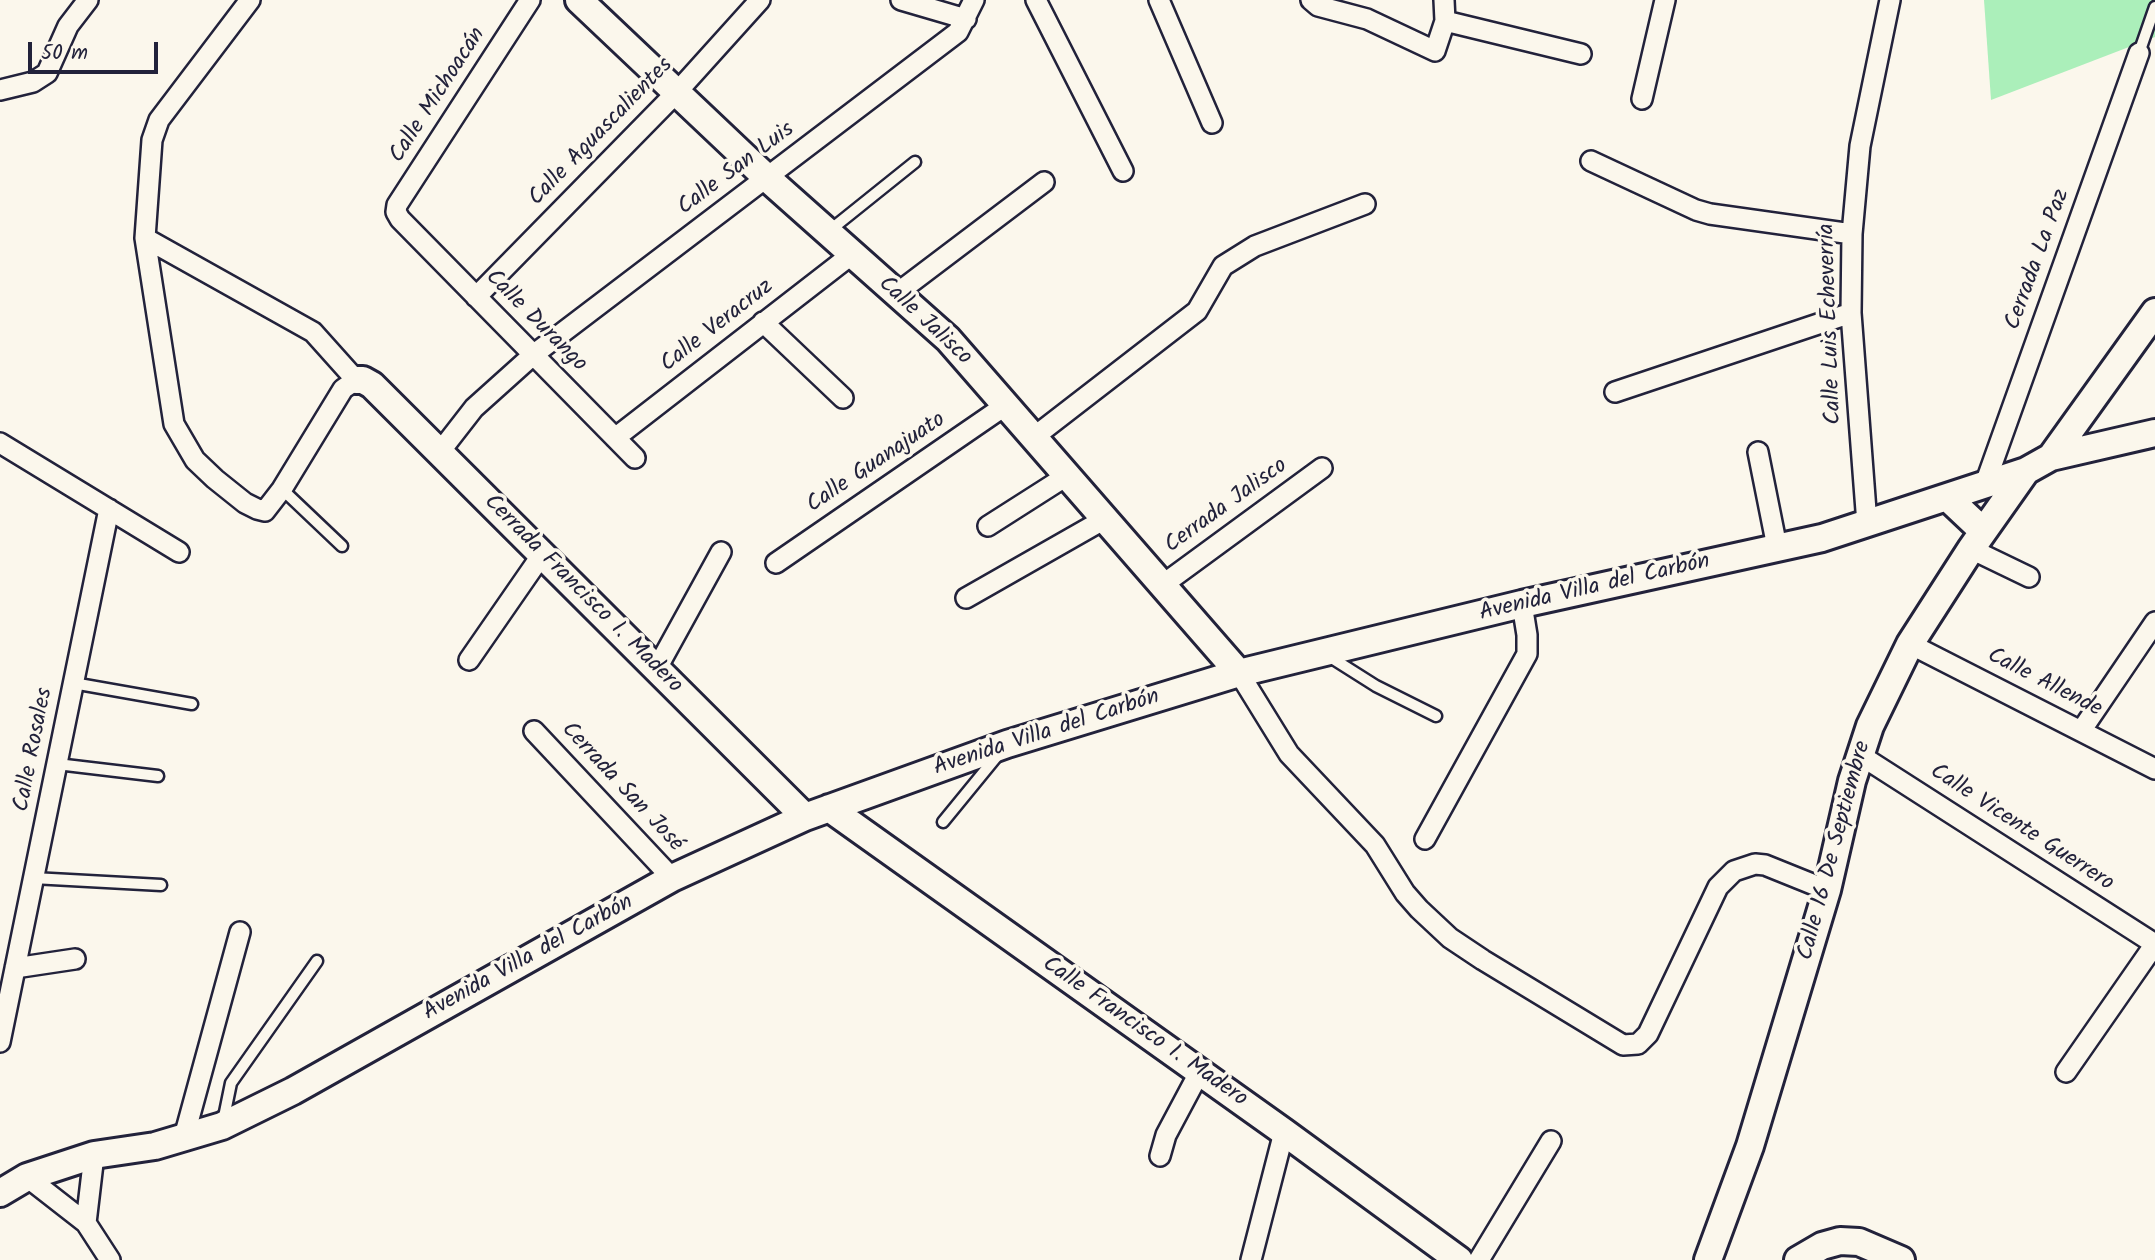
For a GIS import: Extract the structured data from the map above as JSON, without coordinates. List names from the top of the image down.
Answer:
{
  "streets": {
    "street": [
      "Calle Michoacán",
      "Calle Aguascalientes",
      "Calle San Luis",
      "Cerrada La Paz",
      "Calle Durango",
      "Calle Jalisco",
      "Calle Luis Echeverría",
      "Calle Veracruz",
      "Calle Guanajuato",
      "Cerrada Jalisco",
      "Avenida Villa del Carbón",
      "Cerrada Francisco I. Madero",
      "Calle Allende",
      "Calle Rosales",
      "Cerrada San José",
      "Calle Vicente Guerrero",
      "Calle 16 De Septiembre",
      "Calle Francisco I. Madero"
    ]
  },
  "crossings": [
    ["Calle Michoacán", "Calle Durango"],
    ["Calle Aguascalientes", "Calle Durango"],
    ["Calle Aguascalientes", "Calle Jalisco"],
    ["Calle San Luis", "Calle Durango"],
    ["Calle San Luis", "Calle Jalisco"],
    ["Calle San Luis", "Cerrada Francisco I. Madero"],
    ["Cerrada La Paz", "Avenida Villa del Carbón"],
    ["Calle Durango", "Calle Veracruz"],
    ["Calle Jalisco", "Calle Veracruz"],
    ["Calle Jalisco", "Calle Guanajuato"],
    ["Calle Jalisco", "Cerrada Jalisco"],
    ["Calle Jalisco", "Avenida Villa del Carbón"],
    ["Calle Luis Echeverría", "Avenida Villa del Carbón"],
    ["Avenida Villa del Carbón", "Cerrada Francisco I. Madero"],
    ["Avenida Villa del Carbón", "Cerrada San José"],
    ["Avenida Villa del Carbón", "Calle 16 De Septiembre"],
    ["Avenida Villa del Carbón", "Calle Francisco I. Madero"],
    ["Cerrada Francisco I. Madero", "Calle Francisco I. Madero"],
    ["Calle Allende", "Calle 16 De Septiembre"],
    ["Calle Vicente Guerrero", "Calle 16 De Septiembre"]
  ],
  "scale_bar": "50 m"
}
